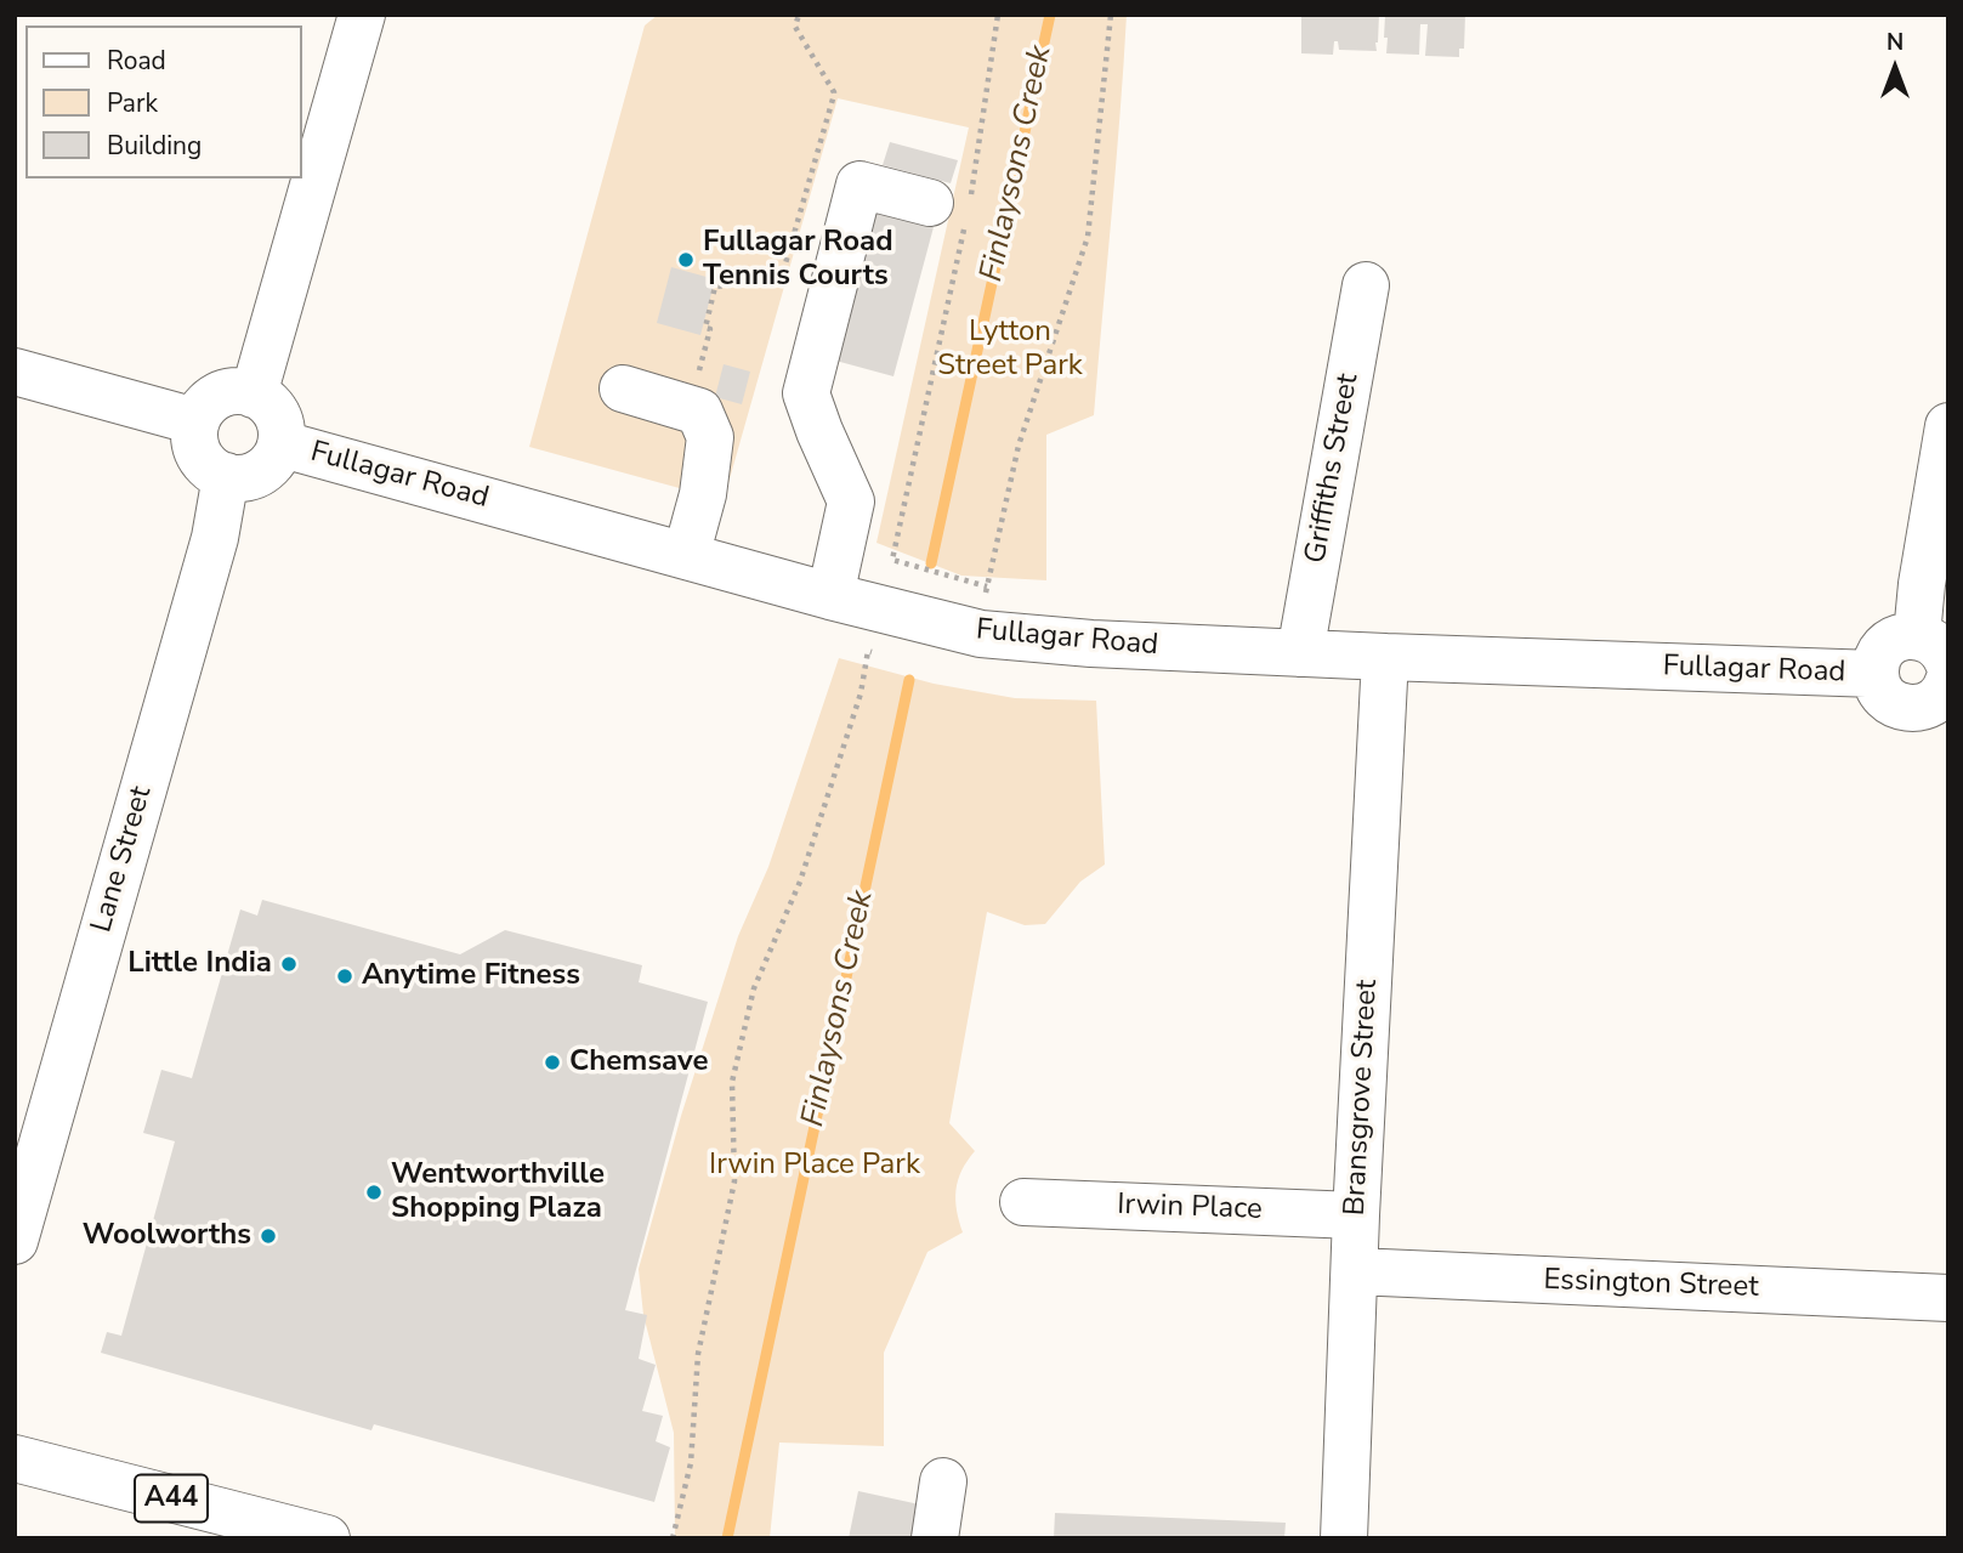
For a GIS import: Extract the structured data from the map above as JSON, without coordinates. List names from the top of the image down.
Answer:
{
  "streets": {
    "main road": [
      "Griffiths Street",
      "Fullagar Road",
      "Lane Street",
      "Bransgrove Street",
      "Irwin Place",
      "Essington Street",
      "A44"
    ]
  },
  "crossings": [
    ["Griffiths Street", "Fullagar Road"],
    ["Fullagar Road", "Lane Street"],
    ["Fullagar Road", "Bransgrove Street"],
    ["Bransgrove Street", "Irwin Place"],
    ["Bransgrove Street", "Essington Street"]
  ],
  "water": ["Finlaysons Creek"],
  "parks": ["Lytton Street Park", "Irwin Place Park"],
  "places": [
    "Fullagar Road Tennis Courts",
    "Little India",
    "Anytime Fitness",
    "Chemsave",
    "Wentworthville Shopping Plaza",
    "Woolworths"
  ],
  "legend": ["Road", "Park", "Building"],
  "north": "top"
}
